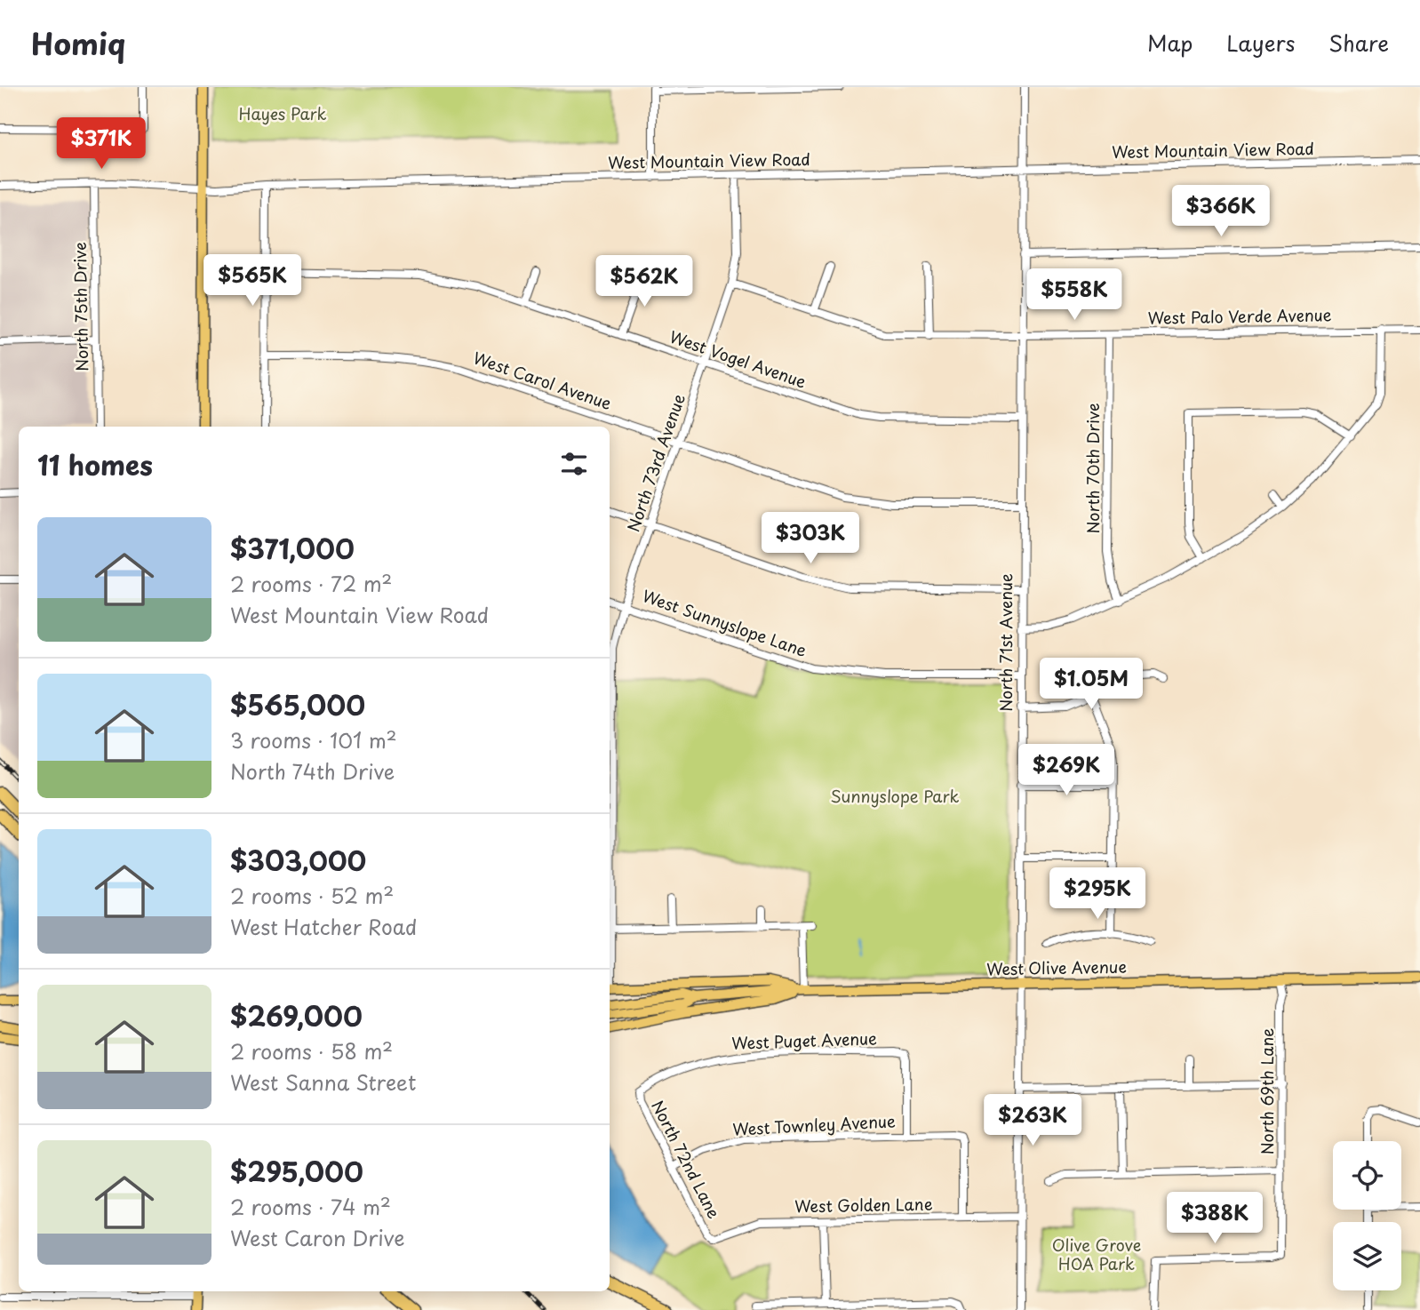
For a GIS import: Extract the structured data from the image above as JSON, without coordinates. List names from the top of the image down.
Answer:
{
  "streets": {
    "main road": ["West Olive Avenue"],
    "street": [
      "West Mountain View Road",
      "North 75th Drive",
      "West Palo Verde Avenue",
      "West Vogel Avenue",
      "West Carol Avenue",
      "North 73rd Avenue",
      "North 70th Drive",
      "West Sunnyslope Lane",
      "North 71st Avenue",
      "West Puget Avenue",
      "North 69th Lane",
      "West Townley Avenue",
      "North 72nd Lane",
      "West Golden Lane"
    ]
  },
  "crossings": [
    ["West Mountain View Road", "North 75th Drive"],
    ["West Mountain View Road", "North 73rd Avenue"],
    ["West Mountain View Road", "North 71st Avenue"],
    ["West Palo Verde Avenue", "North 73rd Avenue"],
    ["West Palo Verde Avenue", "North 70th Drive"],
    ["West Palo Verde Avenue", "North 71st Avenue"],
    ["West Vogel Avenue", "North 73rd Avenue"],
    ["West Vogel Avenue", "North 71st Avenue"],
    ["West Carol Avenue", "North 73rd Avenue"],
    ["West Carol Avenue", "North 71st Avenue"],
    ["North 73rd Avenue", "West Sunnyslope Lane"],
    ["West Sunnyslope Lane", "North 71st Avenue"],
    ["North 71st Avenue", "West Olive Avenue"],
    ["North 71st Avenue", "West Golden Lane"],
    ["West Olive Avenue", "North 69th Lane"],
    ["West Puget Avenue", "West Townley Avenue"],
    ["West Puget Avenue", "North 72nd Lane"],
    ["West Townley Avenue", "North 72nd Lane"],
    ["West Townley Avenue", "West Golden Lane"],
    ["North 72nd Lane", "West Golden Lane"]
  ],
  "parks": ["Hayes Park", "Sunnyslope Park", "Olive Grove HOA Park"],
  "page": {
    "header": "Homiq",
    "nav": ["Map", "Layers", "Share"],
    "price": [
      "$371K",
      "$366K",
      "$565K",
      "$562K",
      "$558K",
      "$303K",
      "$1.05M",
      "$269K",
      "$295K",
      "$263K",
      "$388K"
    ],
    "heading": "11 homes",
    "list": [
      {
        "name": "$371,000",
        "note": "2 rooms · 72 m² · West Mountain View Road"
      },
      {
        "name": "$565,000",
        "note": "3 rooms · 101 m² · North 74th Drive"
      },
      {
        "name": "$303,000",
        "note": "2 rooms · 52 m² · West Hatcher Road"
      },
      {
        "name": "$269,000",
        "note": "2 rooms · 58 m² · West Sanna Street"
      },
      {
        "name": "$295,000",
        "note": "2 rooms · 74 m² · West Caron Drive"
      }
    ]
  }
}
